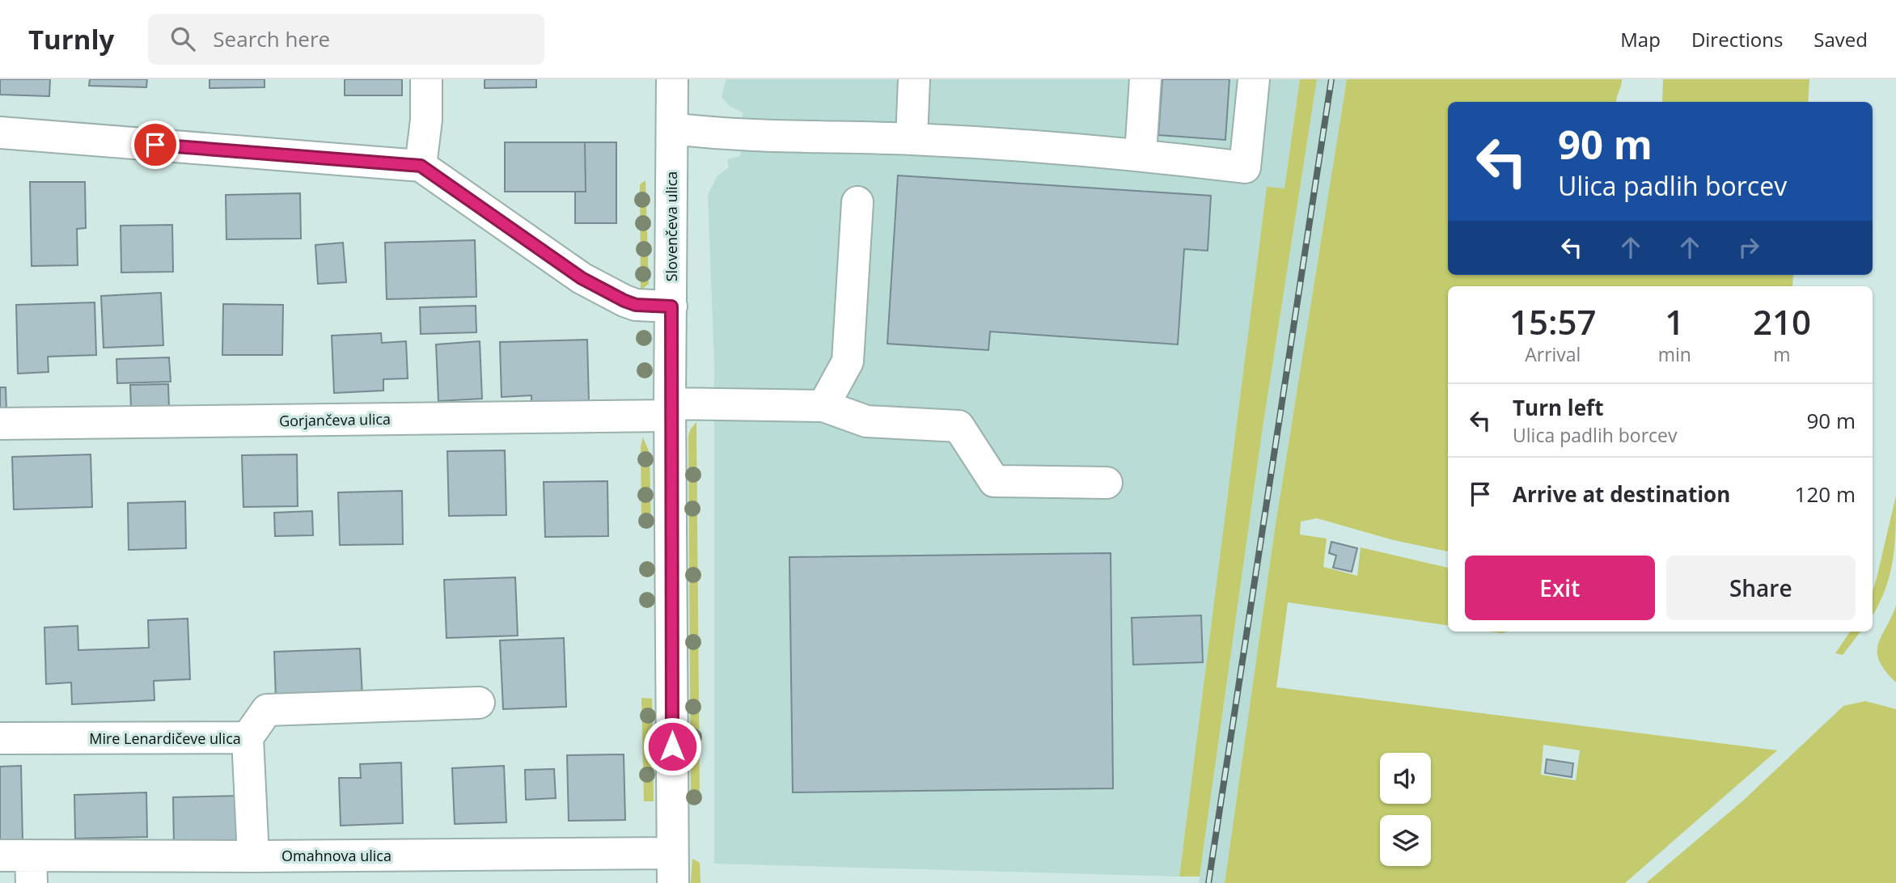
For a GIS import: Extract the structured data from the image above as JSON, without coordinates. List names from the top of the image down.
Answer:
{
  "streets": {
    "street": [
      "Slovenčeva ulica",
      "Gorjančeva ulica",
      "Mire Lenardičeve ulica",
      "Omahnova ulica"
    ]
  },
  "crossings": [
    ["Slovenčeva ulica", "Gorjančeva ulica"],
    ["Slovenčeva ulica", "Omahnova ulica"],
    ["Mire Lenardičeve ulica", "Omahnova ulica"]
  ],
  "page": {
    "header": "Turnly",
    "search": "Search here",
    "nav": ["Map", "Directions", "Saved"],
    "turn": ["90 m", "Ulica padlih borcev"],
    "eta": [
      "15:57",
      "Arrival",
      "1",
      "min",
      "210",
      "m"
    ],
    "list": [
      {
        "name": "Turn left",
        "note": "Ulica padlih borcev",
        "value": "90 m"
      },
      {
        "name": "Arrive at destination",
        "value": "120 m"
      }
    ],
    "buttons": ["Exit", "Share"]
  }
}
